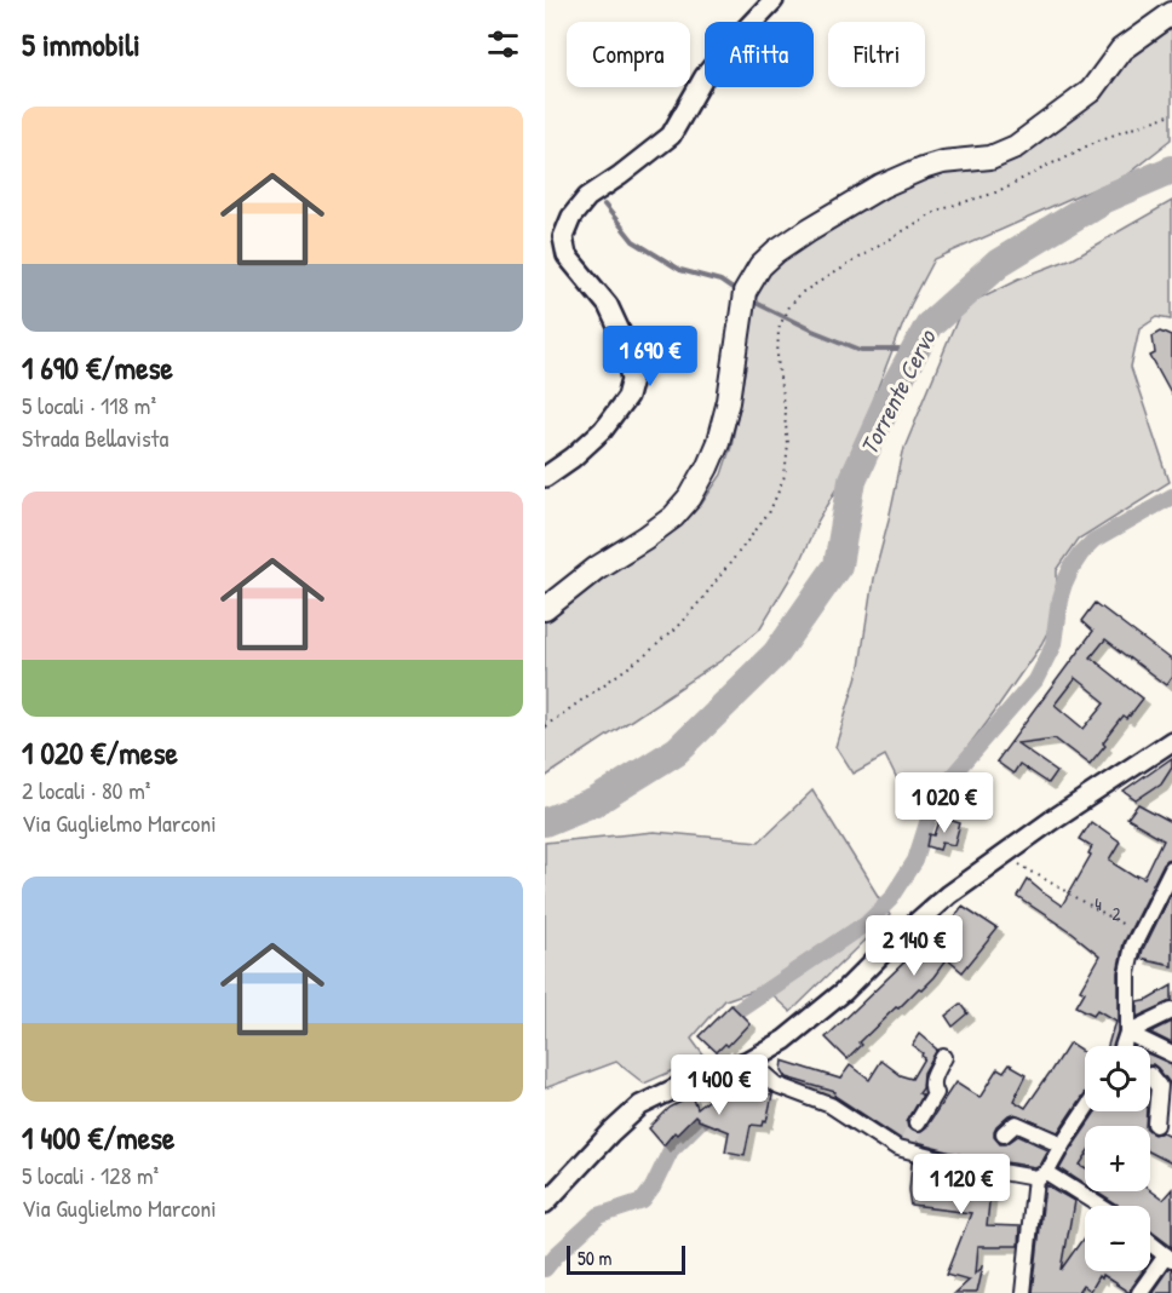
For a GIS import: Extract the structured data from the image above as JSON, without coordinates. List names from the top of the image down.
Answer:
{
  "water": ["Torrente Cervo"],
  "house_numbers": ["4", "2"],
  "scale_bar": "50 m",
  "page": {
    "heading": "5 immobili",
    "chip": ["Compra", "Affitta", "Filtri"],
    "list": [
      {
        "name": "1 690 €/mese",
        "note": "5 locali · 118 m² · Strada Bellavista"
      },
      {
        "name": "1 020 €/mese",
        "note": "2 locali · 80 m² · Via Guglielmo Marconi"
      },
      {
        "name": "1 400 €/mese",
        "note": "5 locali · 128 m² · Via Guglielmo Marconi"
      }
    ],
    "price": [
      "1 690 €",
      "1 020 €",
      "2 140 €",
      "1 400 €",
      "1 120 €"
    ],
    "map_buttons": ["+", "−"],
    "scale": "50 m"
  }
}
